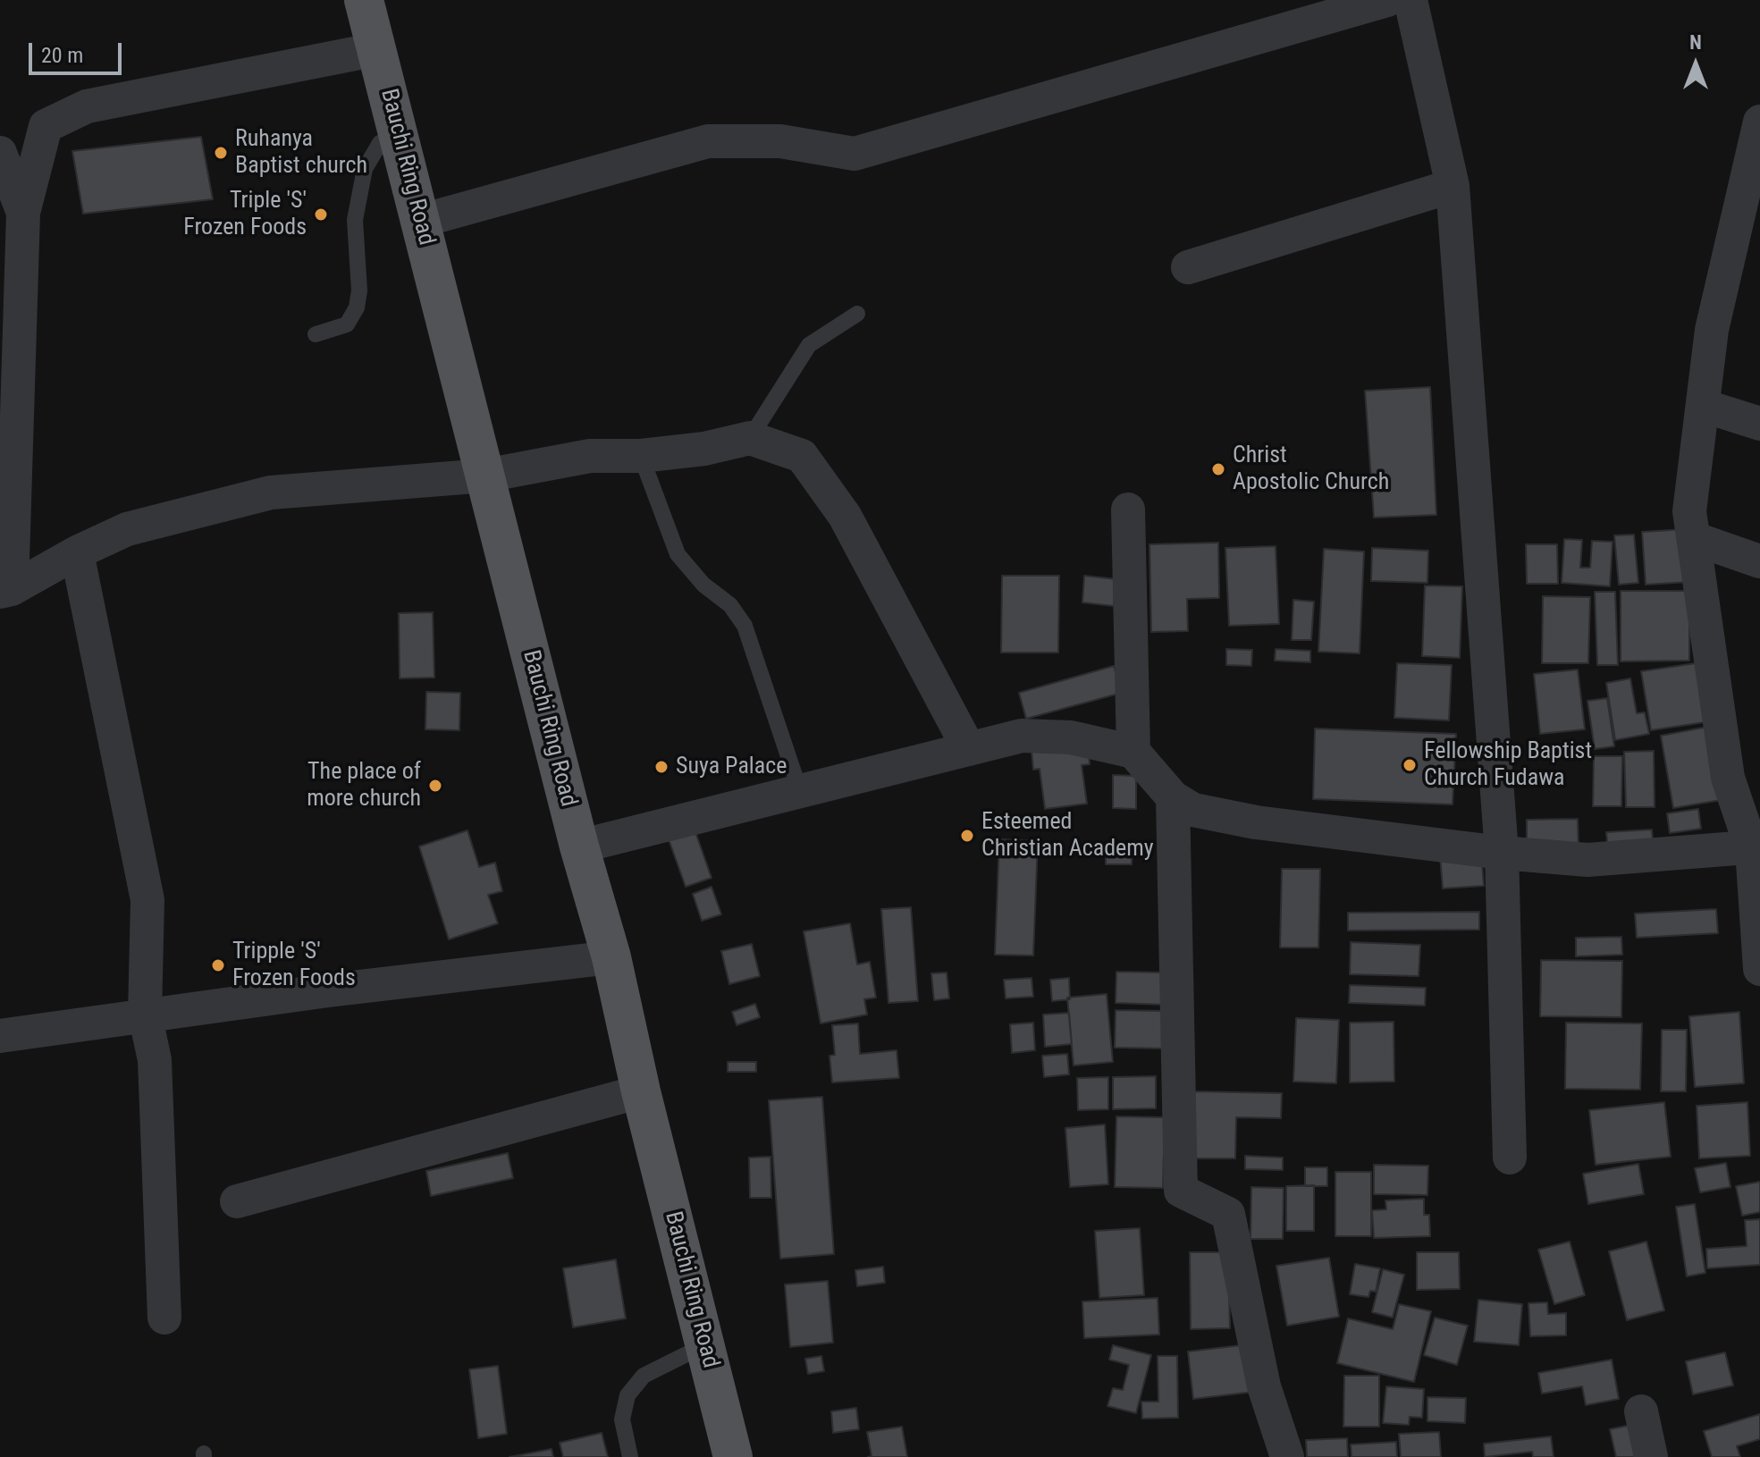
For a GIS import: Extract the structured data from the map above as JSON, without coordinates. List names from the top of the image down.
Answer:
{
  "streets": {
    "main road": ["Bauchi Ring Road"]
  },
  "places": [
    "Ruhanya Baptist church",
    "Triple 'S' Frozen Foods",
    "Christ Apostolic Church",
    "Fellowship Baptist Church Fudawa",
    "Suya Palace",
    "The place of more church",
    "Esteemed Christian Academy",
    "Tripple 'S' Frozen Foods"
  ],
  "scale_bar": "20 m",
  "north": "top"
}
